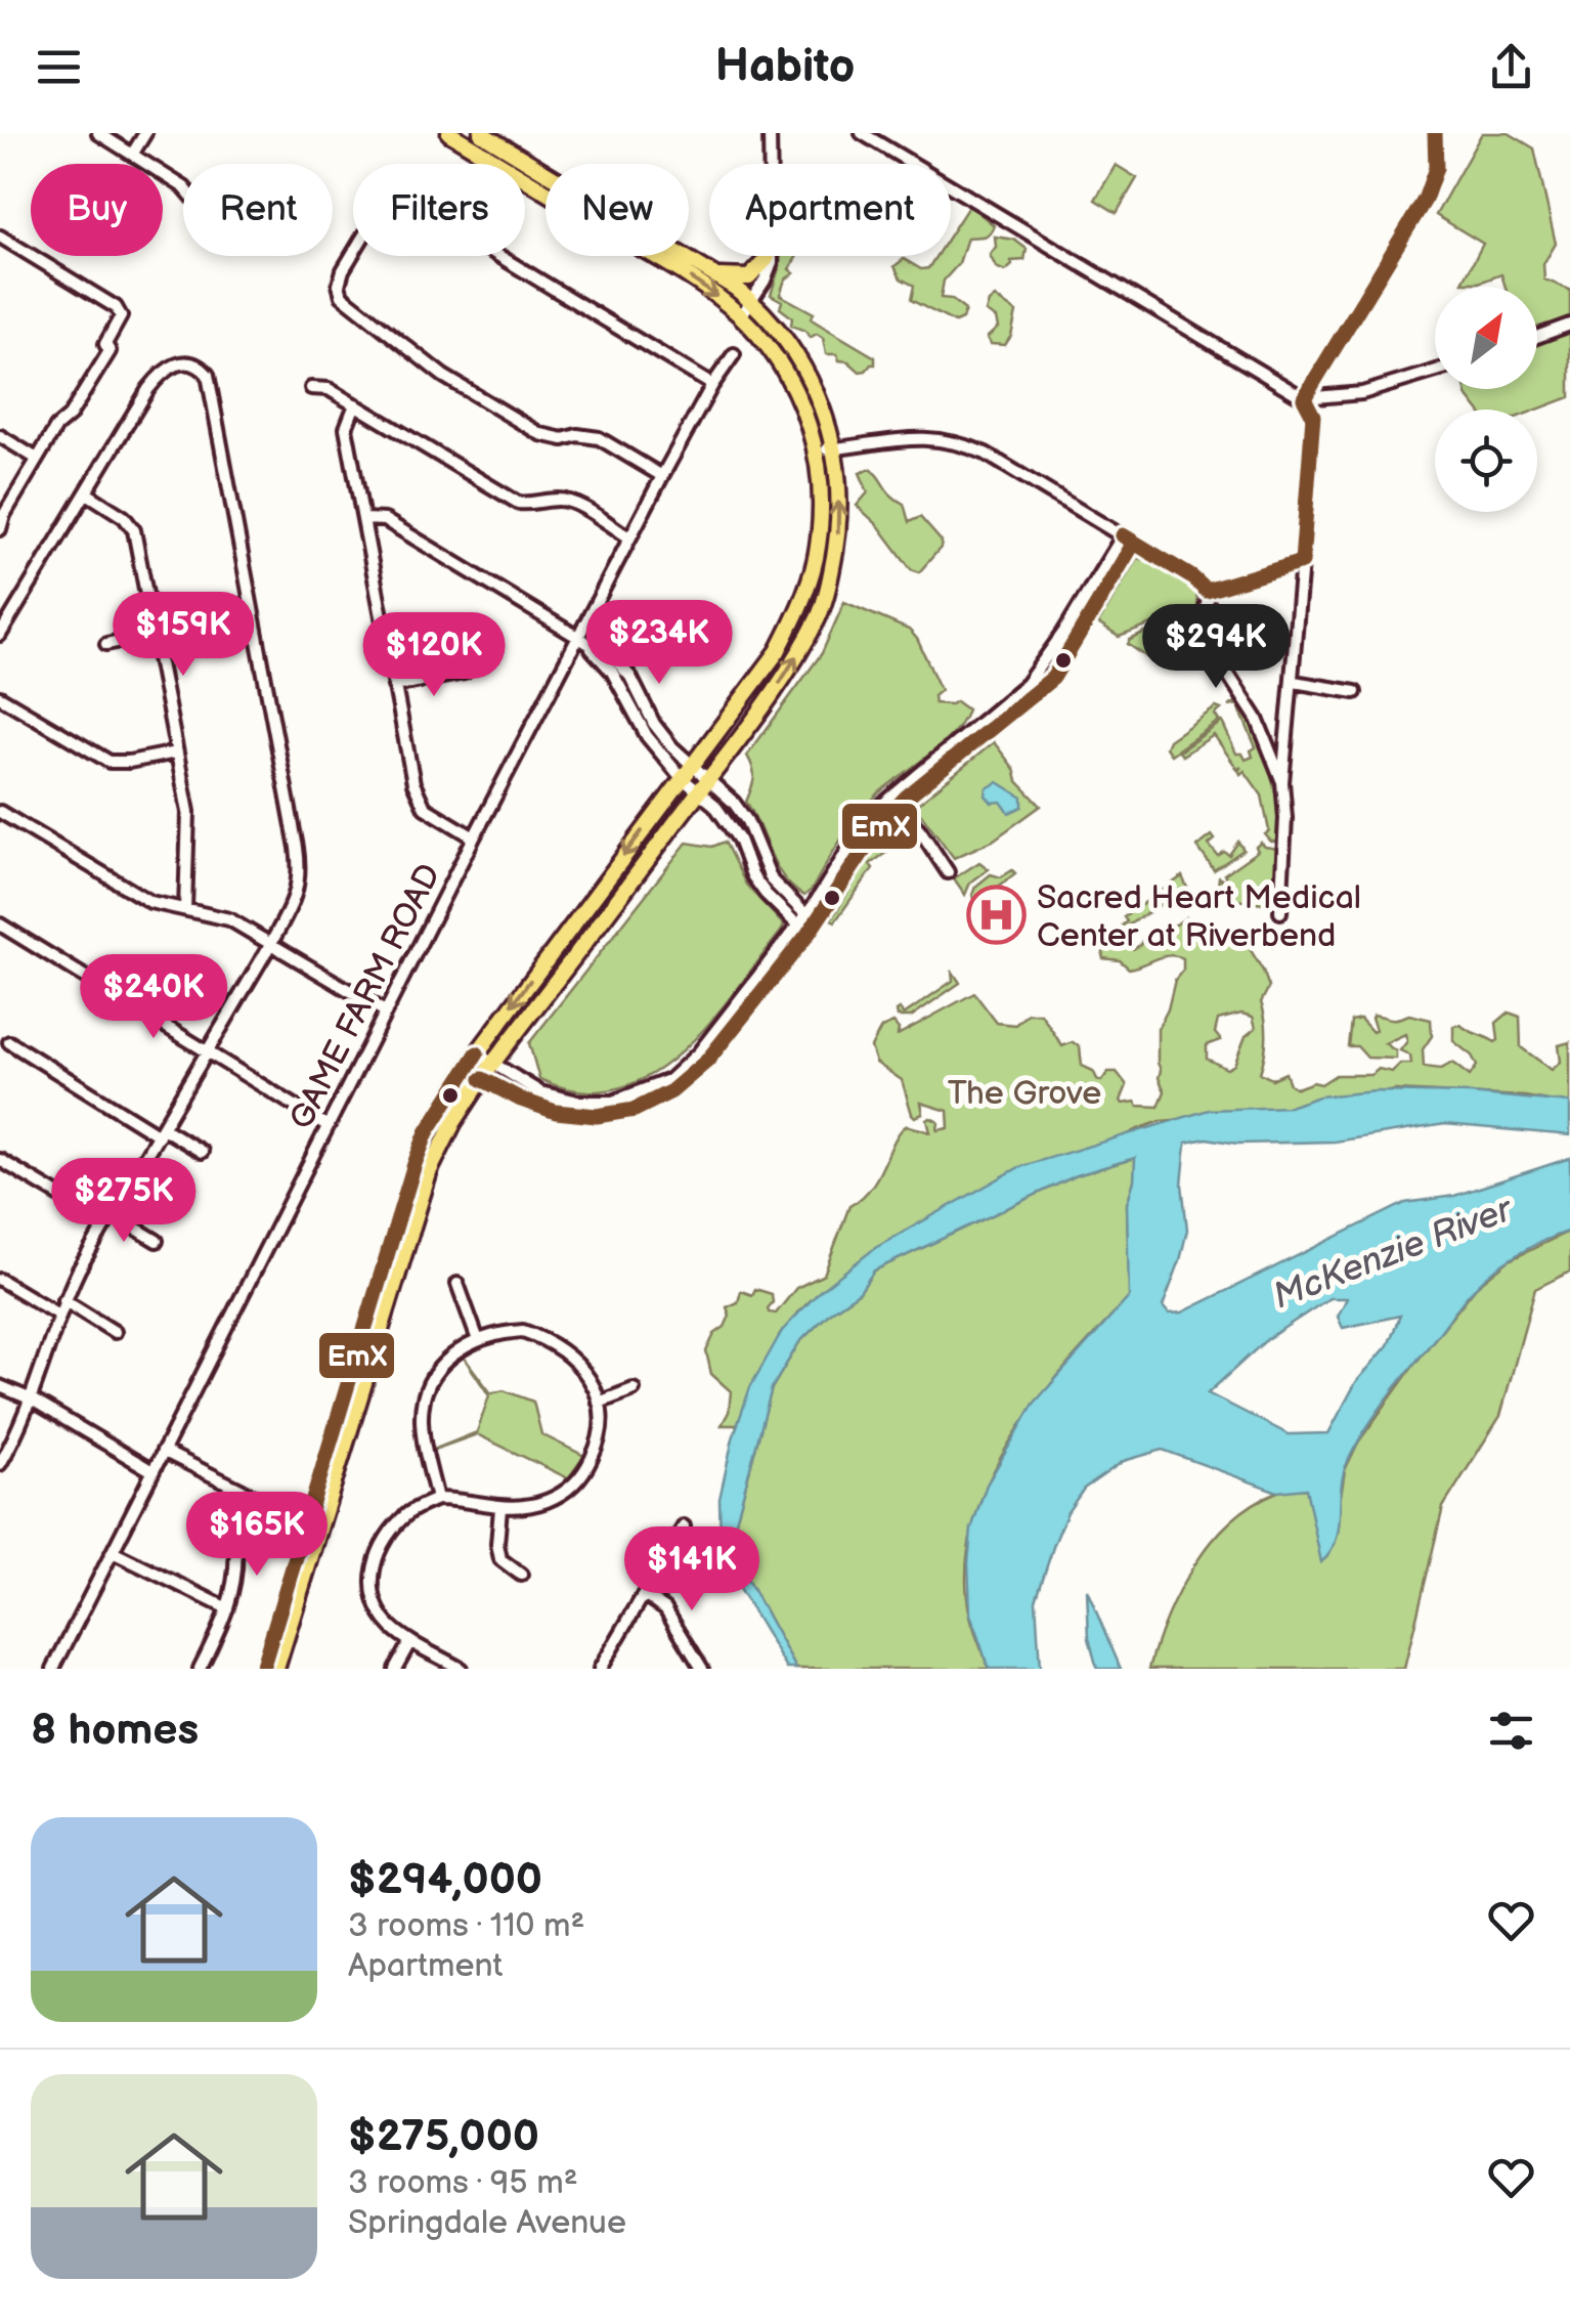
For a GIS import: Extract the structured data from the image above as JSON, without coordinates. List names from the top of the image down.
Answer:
{
  "streets": {
    "street": ["GAME FARM ROAD"]
  },
  "water": ["McKenzie River"],
  "parks": ["The Grove"],
  "places": {
    "hospital": ["Sacred Heart Medical Center at Riverbend"]
  },
  "lines": ["transit line EmX"],
  "north": "top right",
  "page": {
    "header": "Habito",
    "chip": [
      "Buy",
      "Rent",
      "Filters",
      "New",
      "Apartment"
    ],
    "price": [
      "$159K",
      "$234K",
      "$294K",
      "$120K",
      "$240K",
      "$275K",
      "$165K",
      "$141K"
    ],
    "heading": "8 homes",
    "list": [
      {
        "name": "$294,000",
        "note": "3 rooms · 110 m² · Apartment"
      },
      {
        "name": "$275,000",
        "note": "3 rooms · 95 m² · Springdale Avenue"
      }
    ]
  }
}
